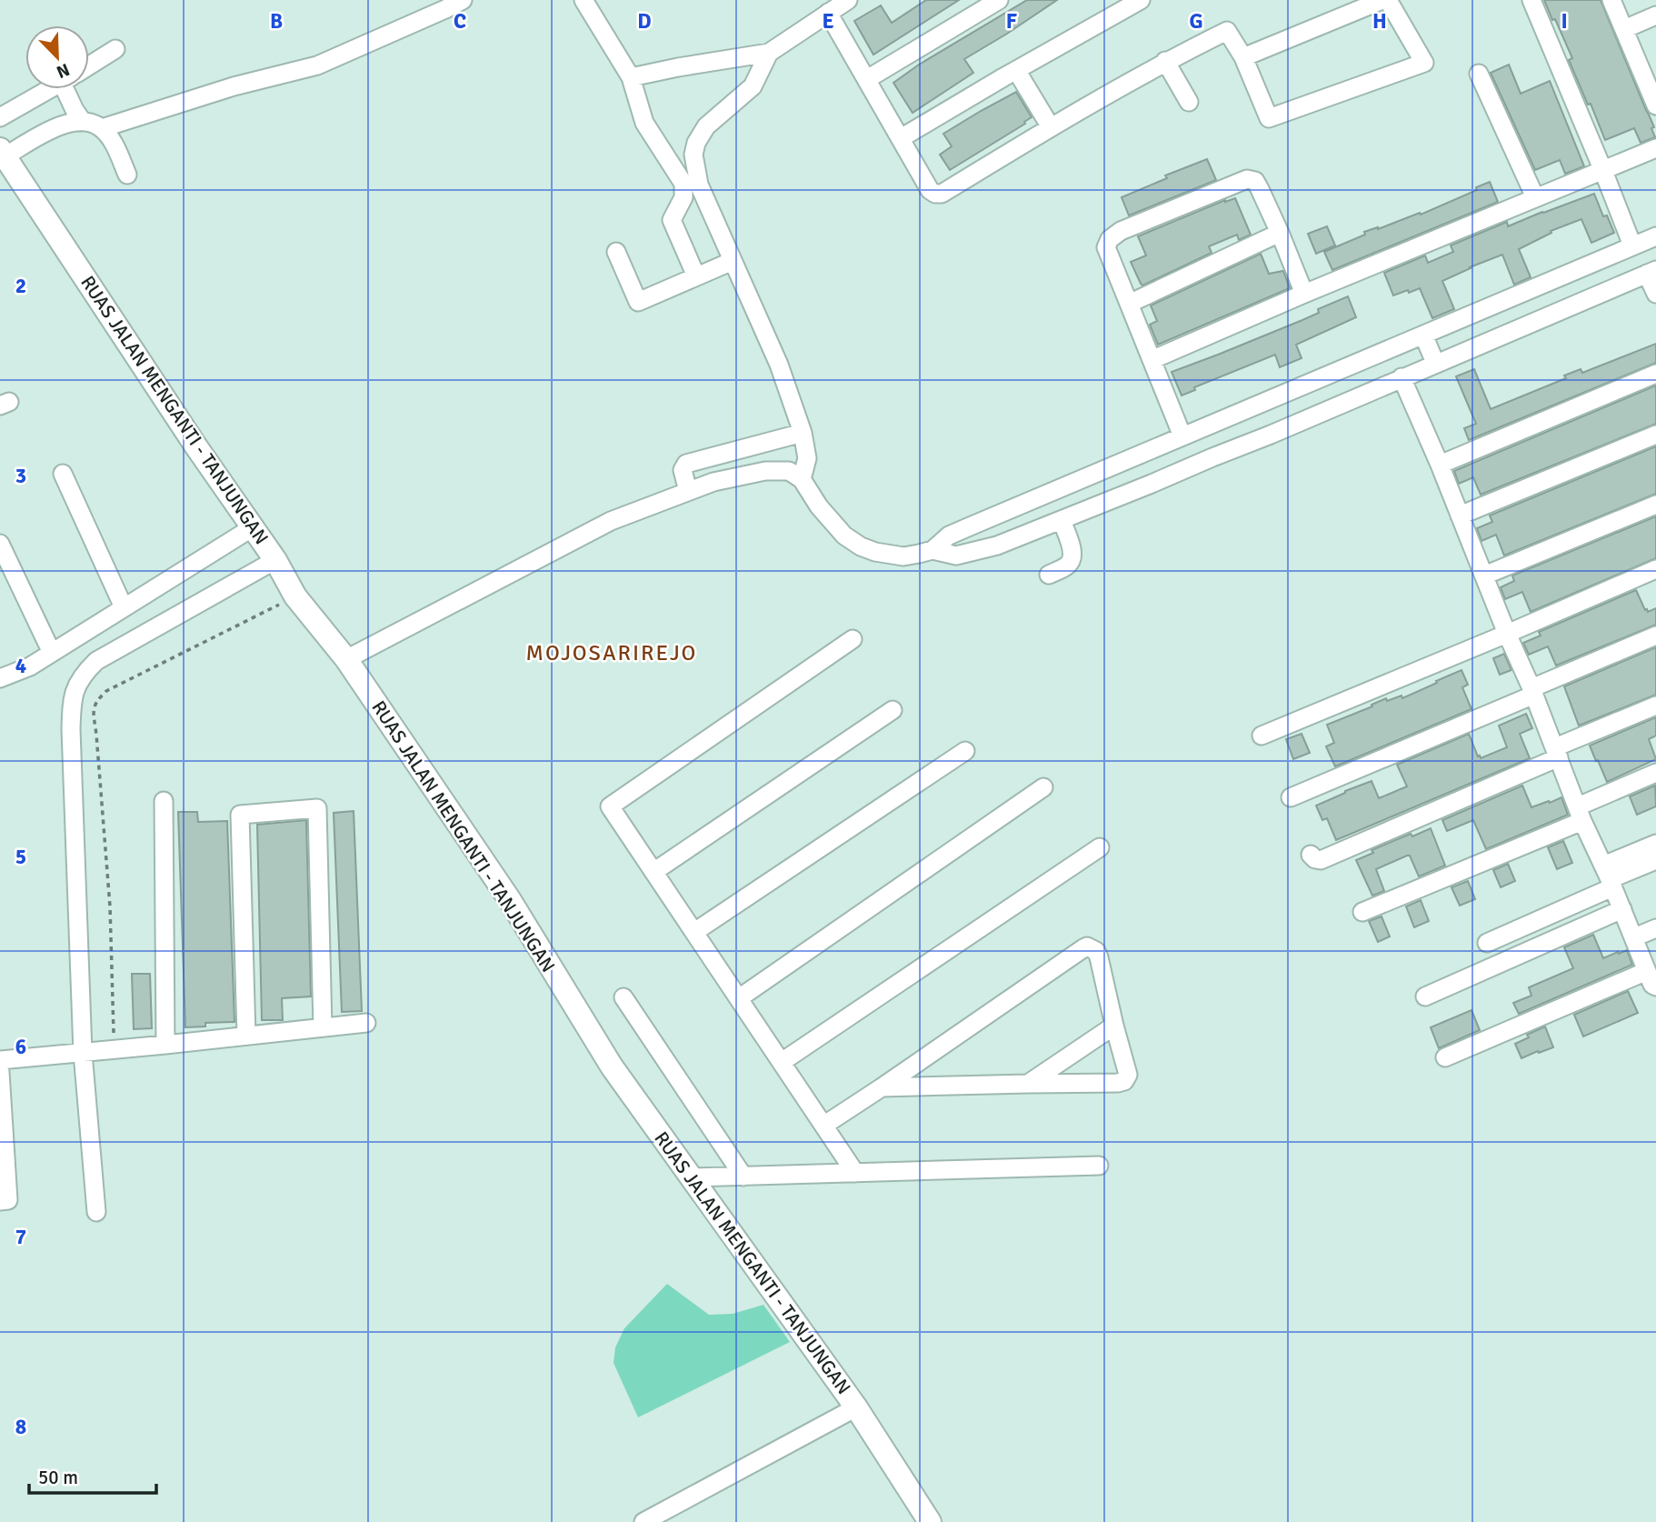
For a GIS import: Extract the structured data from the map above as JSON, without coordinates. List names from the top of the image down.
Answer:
{
  "streets": {
    "main road": ["RUAS JALAN MENGANTI - TANJUNGAN"]
  },
  "districts": ["MOJOSARIREJO"],
  "scale_bar": "50 m",
  "north": "bottom right",
  "grid": {
    "columns": [
      "B",
      "C",
      "D",
      "E",
      "F",
      "G",
      "H",
      "I"
    ],
    "rows": [
      "2",
      "3",
      "4",
      "5",
      "6",
      "7",
      "8"
    ]
  }
}
